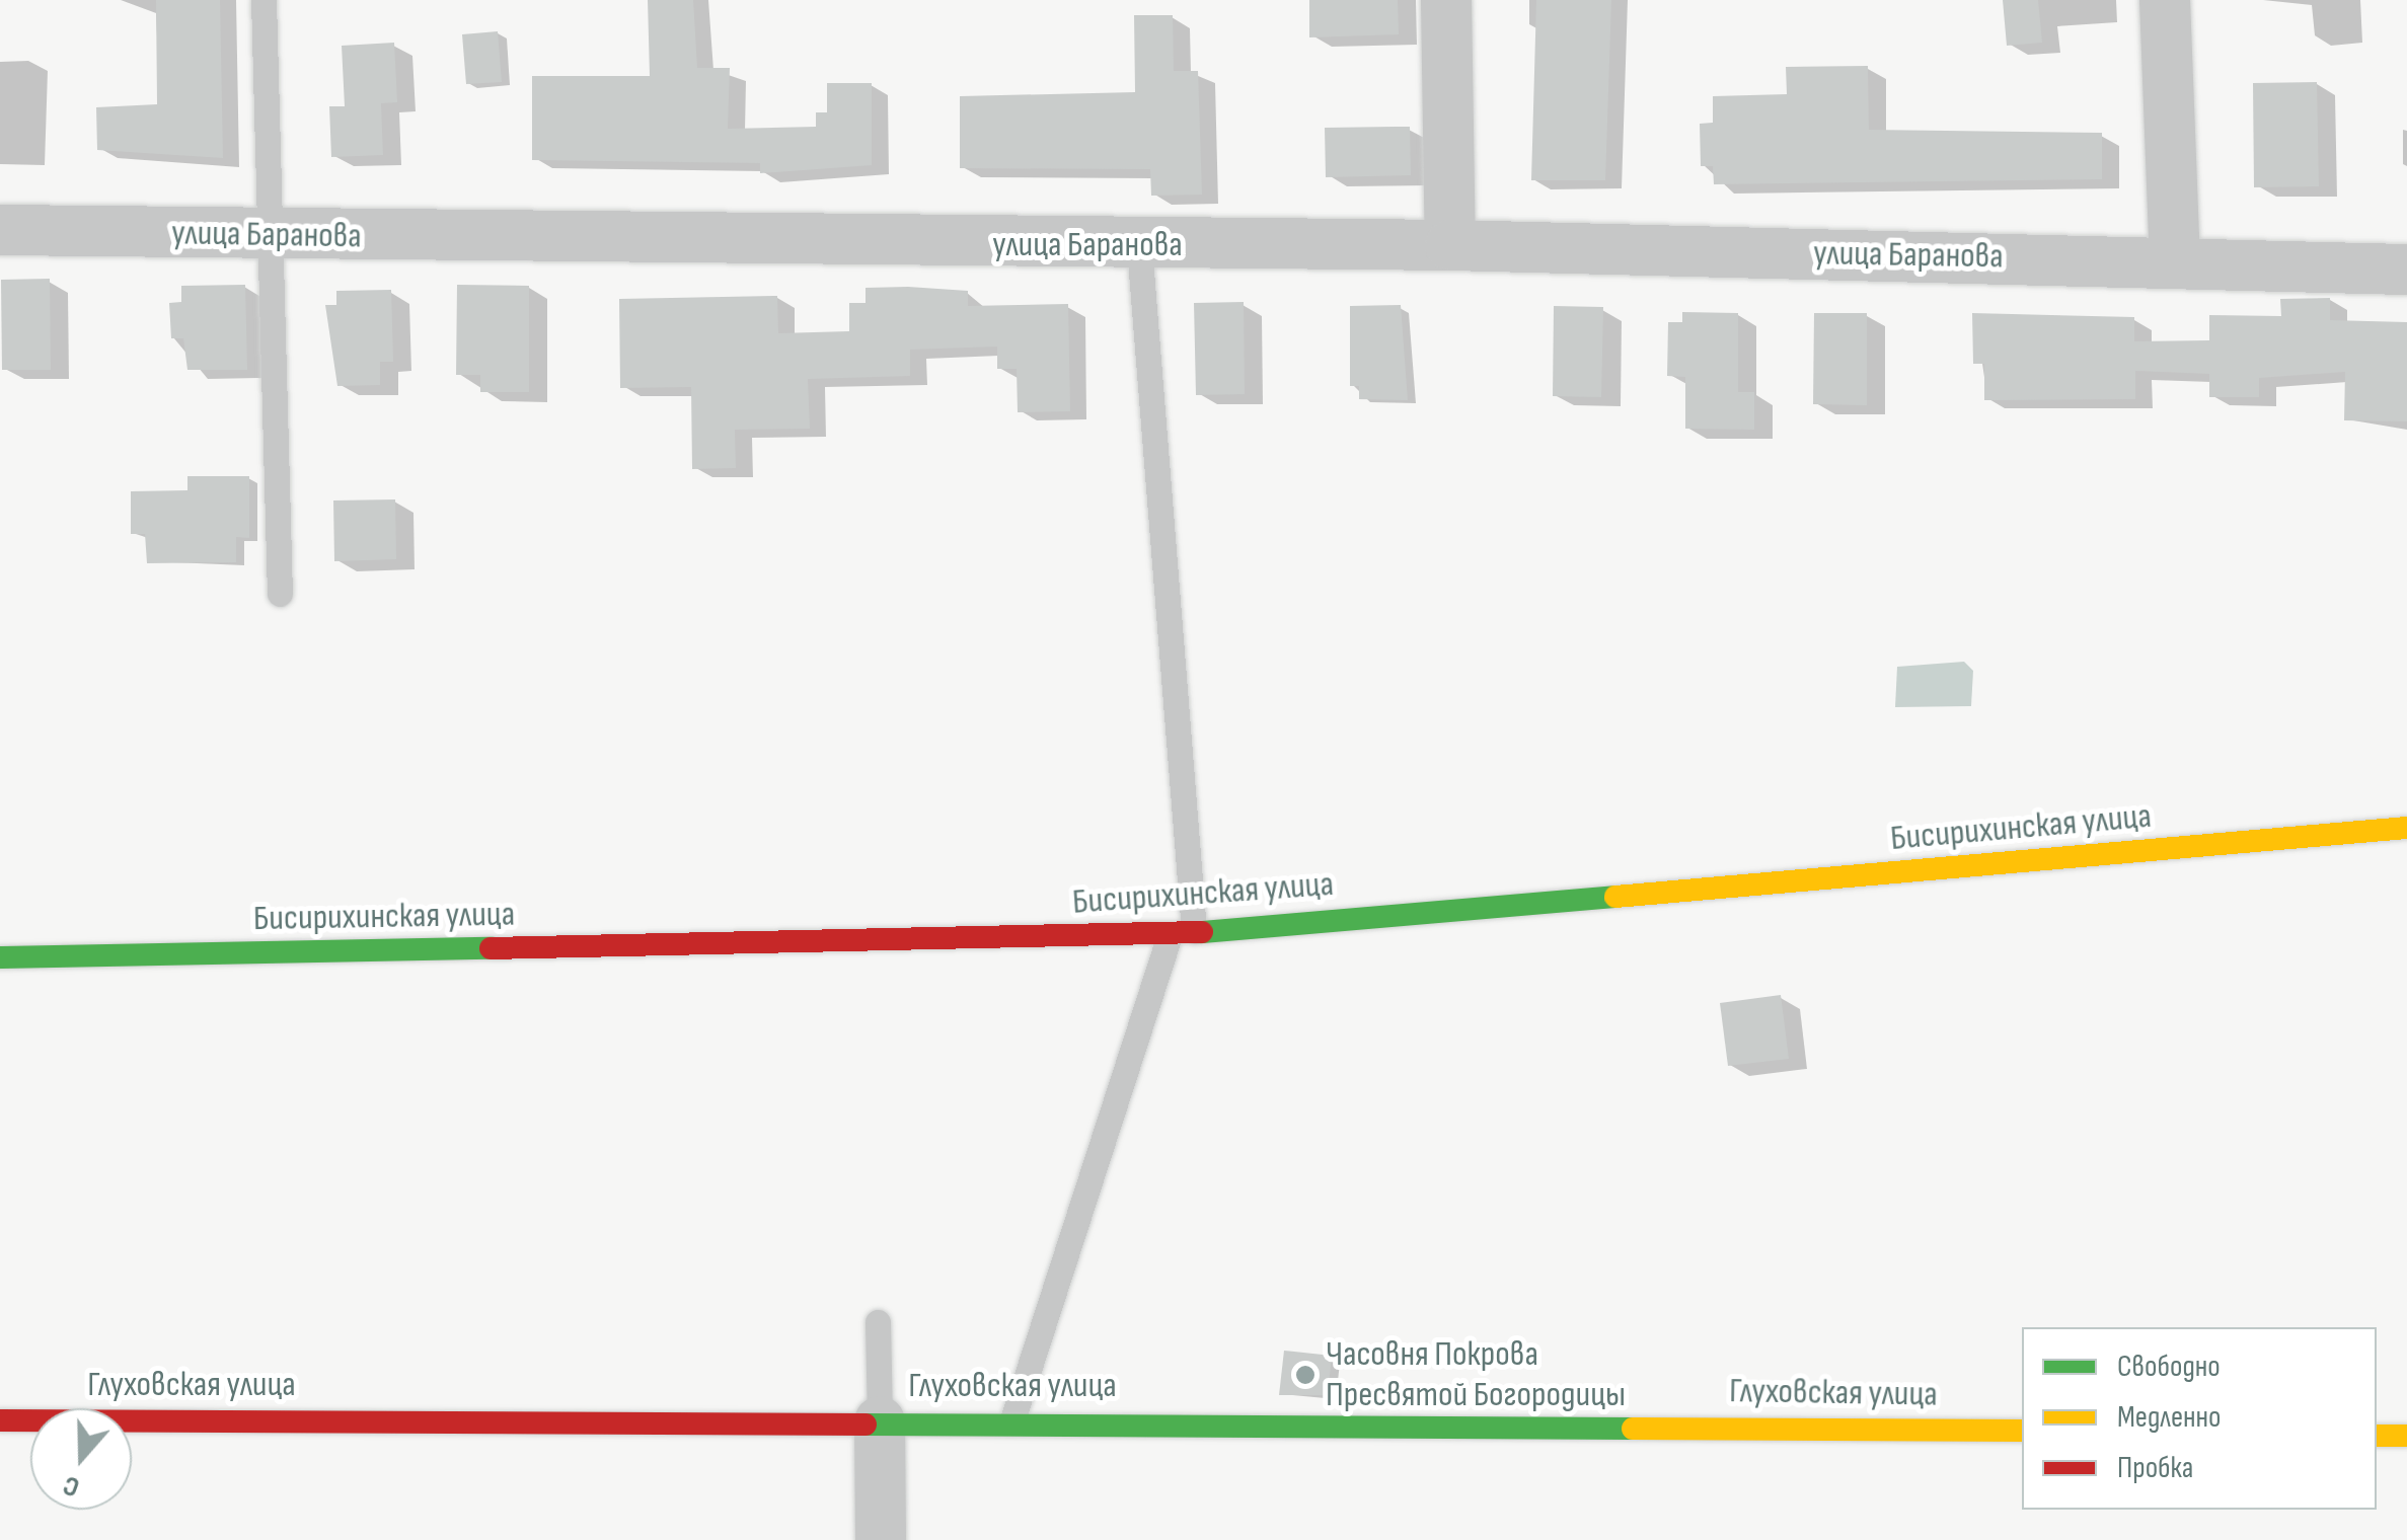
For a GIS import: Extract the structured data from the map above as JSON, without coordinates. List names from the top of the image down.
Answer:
{
  "streets": {
    "street": ["улица Баранова", "Бисирихинская улица", "Глуховская улица"]
  },
  "places": ["Часовня Покрова Пресвятой Богородицы"],
  "legend": ["Свободно", "Медленно", "Пробка"],
  "north": "bottom"
}
